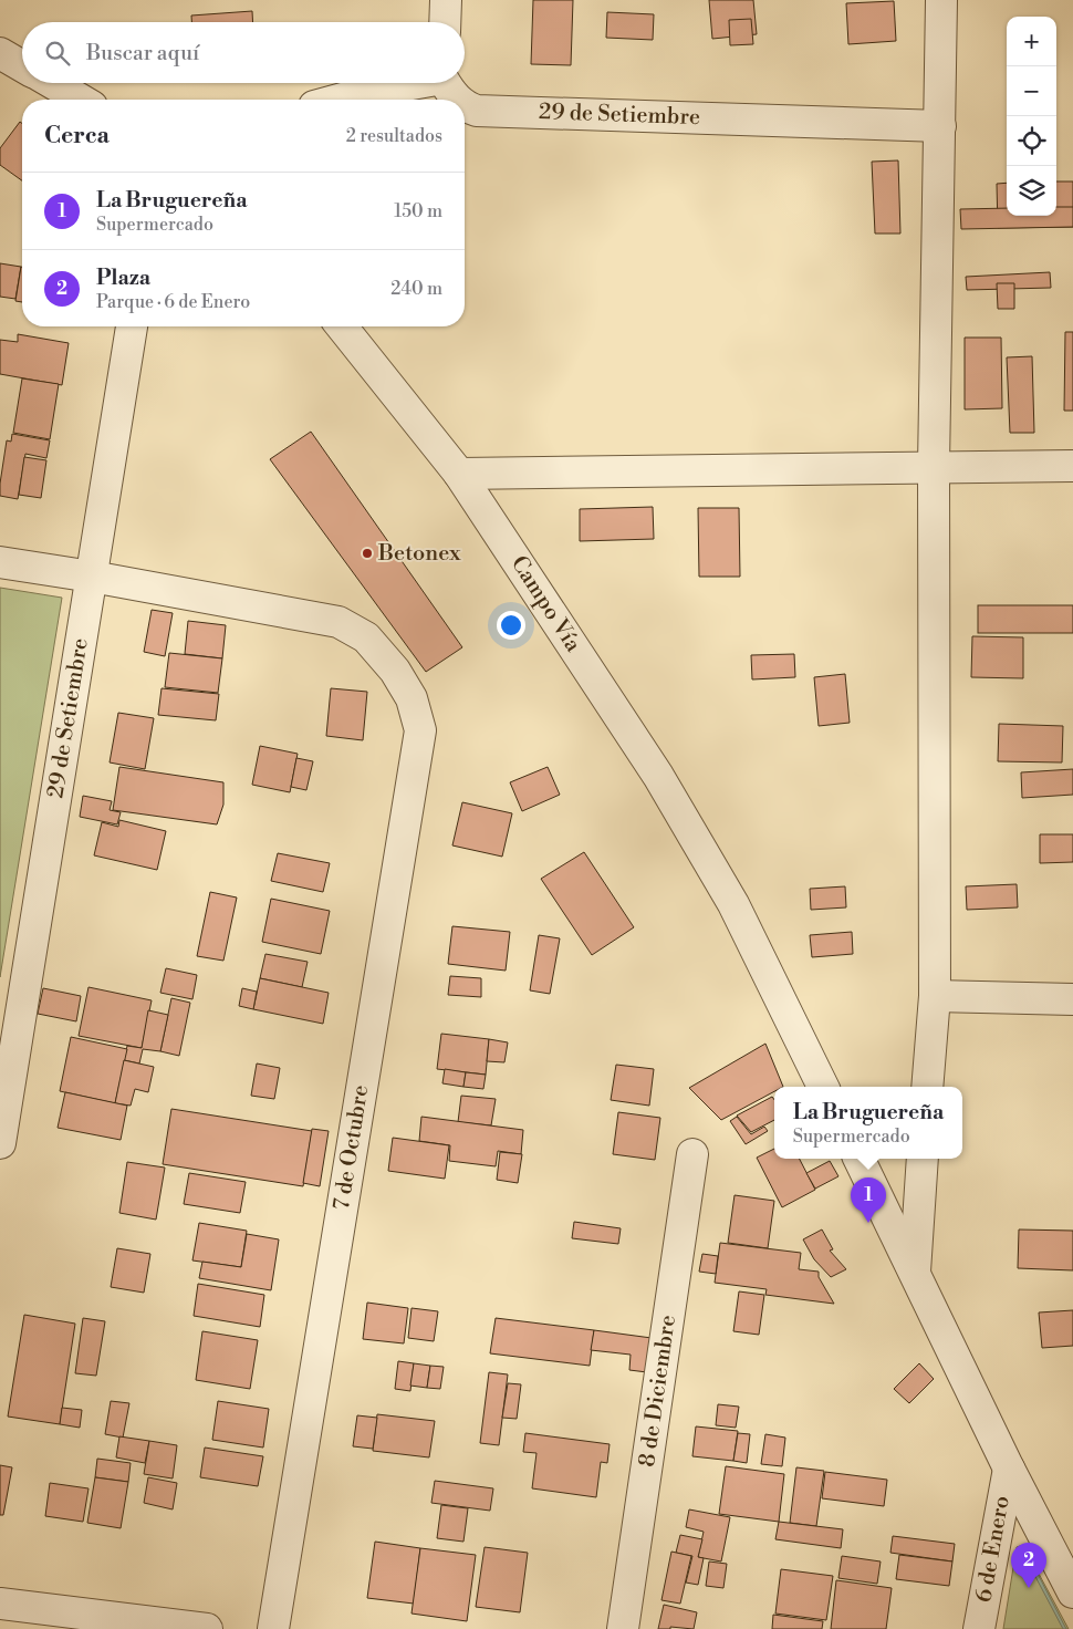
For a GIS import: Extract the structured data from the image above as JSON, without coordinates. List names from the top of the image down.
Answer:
{
  "streets": {
    "street": [
      "29 de Setiembre",
      "Campo Vía",
      "7 de Octubre",
      "8 de Diciembre",
      "6 de Enero"
    ]
  },
  "crossings": [
    ["29 de Setiembre", "7 de Octubre"]
  ],
  "places": ["Betonex"],
  "page": {
    "map_buttons": ["+", "−"],
    "search": "Buscar aquí",
    "heading": ["Cerca", "2 resultados"],
    "list": [
      {
        "mark": "1",
        "name": "La Bruguereña",
        "note": "Supermercado",
        "value": "150 m"
      },
      {
        "mark": "2",
        "name": "Plaza",
        "note": "Parque · 6 de Enero",
        "value": "240 m"
      }
    ],
    "popup": ["La Bruguereña", "Supermercado"],
    "pins": ["1", "2"]
  }
}
